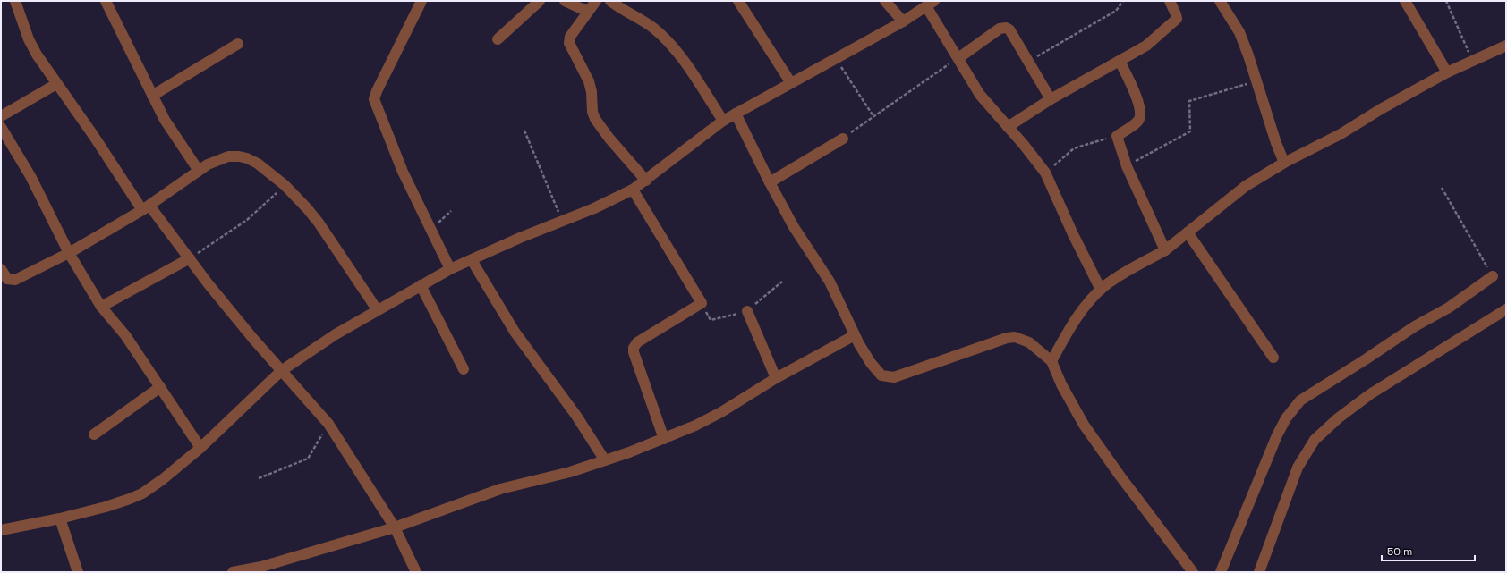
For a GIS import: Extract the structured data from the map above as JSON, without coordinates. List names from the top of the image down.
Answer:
{
  "scale_bar": "50 m"
}
